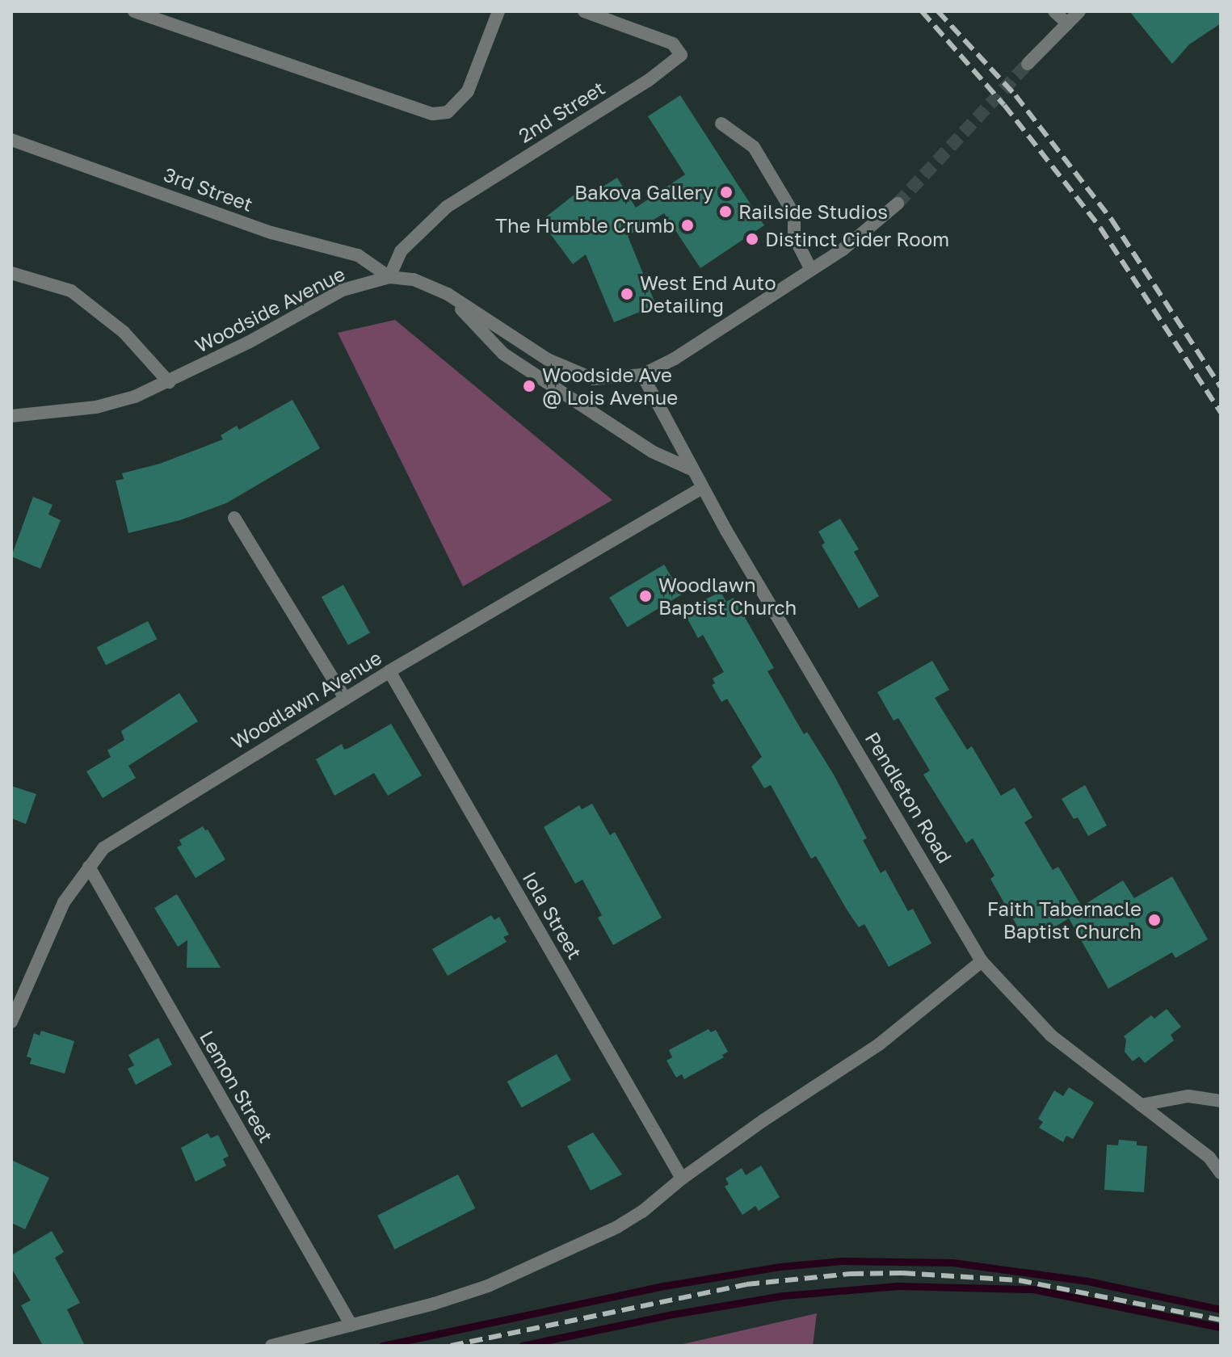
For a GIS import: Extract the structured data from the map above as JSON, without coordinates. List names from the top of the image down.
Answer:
{
  "streets": {
    "street": [
      "2nd Street",
      "3rd Street",
      "Woodside Avenue",
      "Woodlawn Avenue",
      "Pendleton Road",
      "Iola Street",
      "Lemon Street"
    ]
  },
  "crossings": [
    ["2nd Street", "3rd Street"],
    ["2nd Street", "Woodside Avenue"],
    ["3rd Street", "Woodside Avenue"],
    ["Woodside Avenue", "Pendleton Road"],
    ["Woodlawn Avenue", "Pendleton Road"],
    ["Woodlawn Avenue", "Iola Street"],
    ["Woodlawn Avenue", "Lemon Street"]
  ],
  "places": [
    "Bakova Gallery",
    "Railside Studios",
    "The Humble Crumb",
    "Distinct Cider Room",
    "West End Auto Detailing",
    "Woodside Ave @ Lois Avenue",
    "Woodlawn Baptist Church",
    "Faith Tabernacle Baptist Church"
  ]
}
